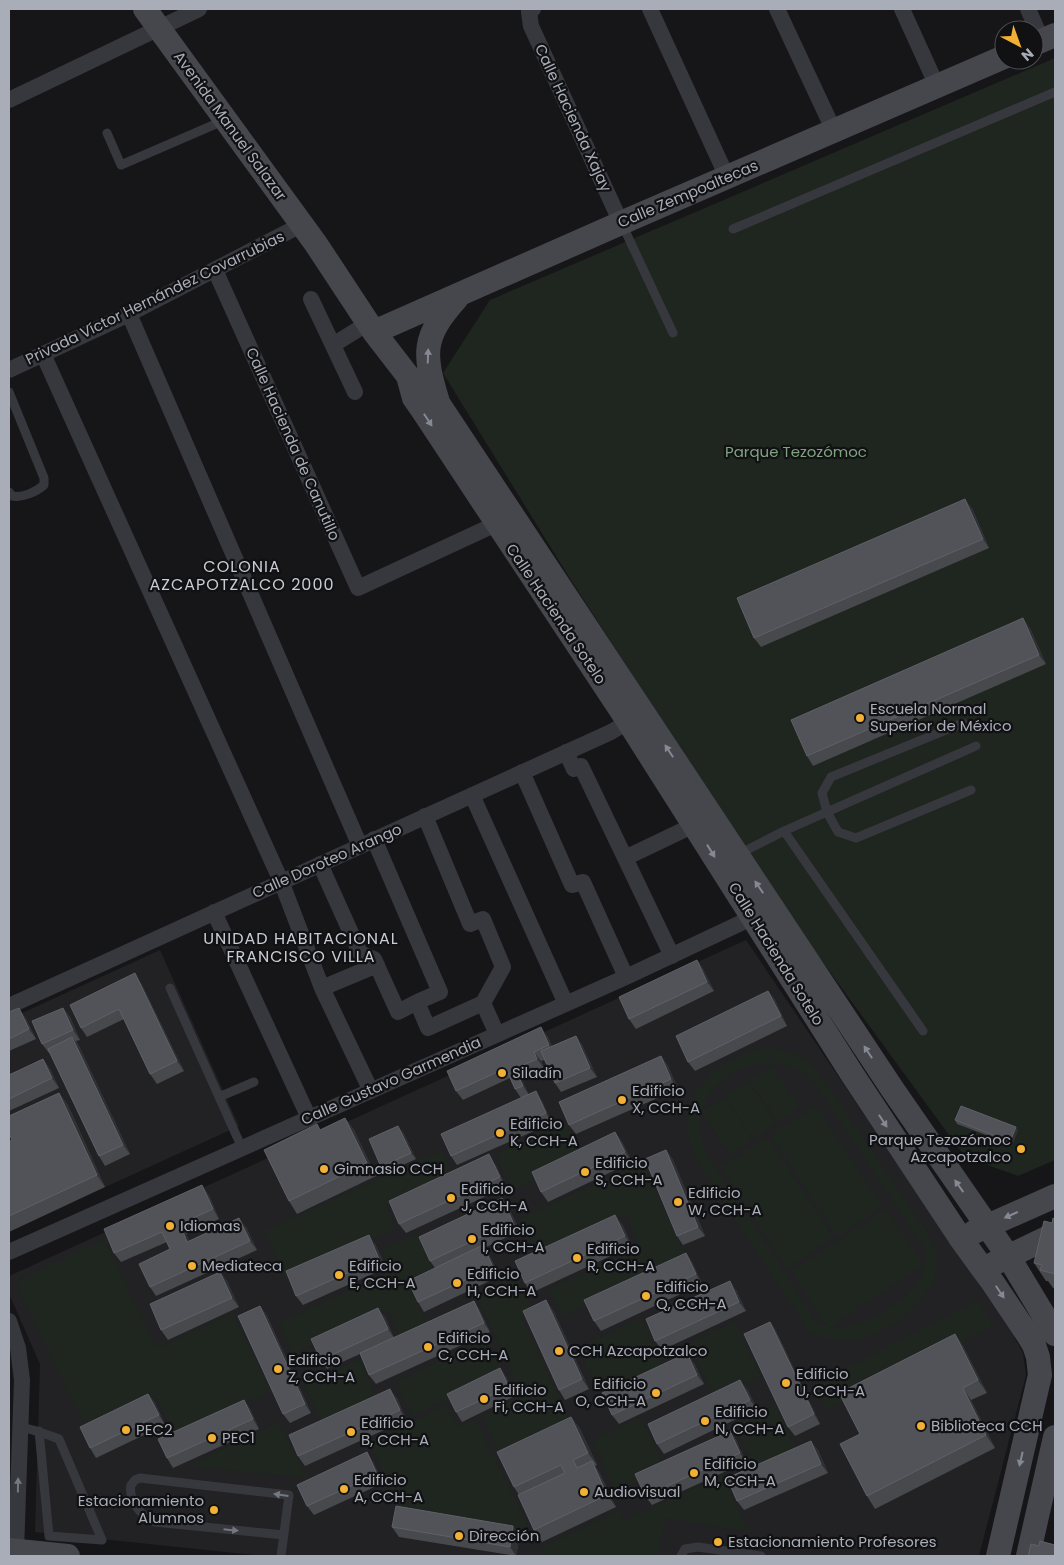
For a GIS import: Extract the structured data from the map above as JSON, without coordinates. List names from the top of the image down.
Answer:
{
  "streets": {
    "street": [
      "Calle Hacienda Xajay",
      "Avenida Manuel Salazar",
      "Calle Zempoaltecas",
      "Privada Víctor Hernández Covarrubias",
      "Calle Hacienda de Canutillo",
      "Calle Hacienda Sotelo",
      "Calle Doroteo Arango",
      "Calle Gustavo Garmendia"
    ]
  },
  "crossings": [
    ["Calle Hacienda Xajay", "Calle Zempoaltecas"],
    ["Avenida Manuel Salazar", "Privada Víctor Hernández Covarrubias"],
    ["Avenida Manuel Salazar", "Calle Hacienda Sotelo"],
    ["Calle Zempoaltecas", "Calle Hacienda Sotelo"],
    ["Privada Víctor Hernández Covarrubias", "Calle Hacienda de Canutillo"],
    ["Calle Hacienda de Canutillo", "Calle Hacienda Sotelo"],
    ["Calle Hacienda Sotelo", "Calle Doroteo Arango"],
    ["Calle Hacienda Sotelo", "Calle Gustavo Garmendia"]
  ],
  "districts": ["COLONIA AZCAPOTZALCO 2000", "UNIDAD HABITACIONAL FRANCISCO VILLA"],
  "parks": ["Parque Tezozómoc"],
  "places": [
    "Escuela Normal Superior de México",
    "Siladín",
    "Edificio X, CCH-A",
    "Edificio K, CCH-A",
    "Parque Tezozómoc Azcapotzalco",
    "Gimnasio CCH",
    "Edificio S, CCH-A",
    "Edificio J, CCH-A",
    "Edificio W, CCH-A",
    "Idiomas",
    "Edificio I, CCH-A",
    "Edificio R, CCH-A",
    "Mediateca",
    "Edificio E, CCH-A",
    "Edificio H, CCH-A",
    "Edificio Q, CCH-A",
    "Edificio C, CCH-A",
    "CCH Azcapotzalco",
    "Edificio Z, CCH-A",
    "Edificio U, CCH-A",
    "Edificio O, CCH-A",
    "Edificio Fi, CCH-A",
    "Edificio N, CCH-A",
    "Biblioteca CCH",
    "PEC2",
    "Edificio B, CCH-A",
    "PEC1",
    "Edificio M, CCH-A",
    "Edificio A, CCH-A",
    "Audiovisual",
    "Estacionamiento Alumnos",
    "Dirección",
    "Estacionamiento Profesores"
  ],
  "north": "bottom right"
}
